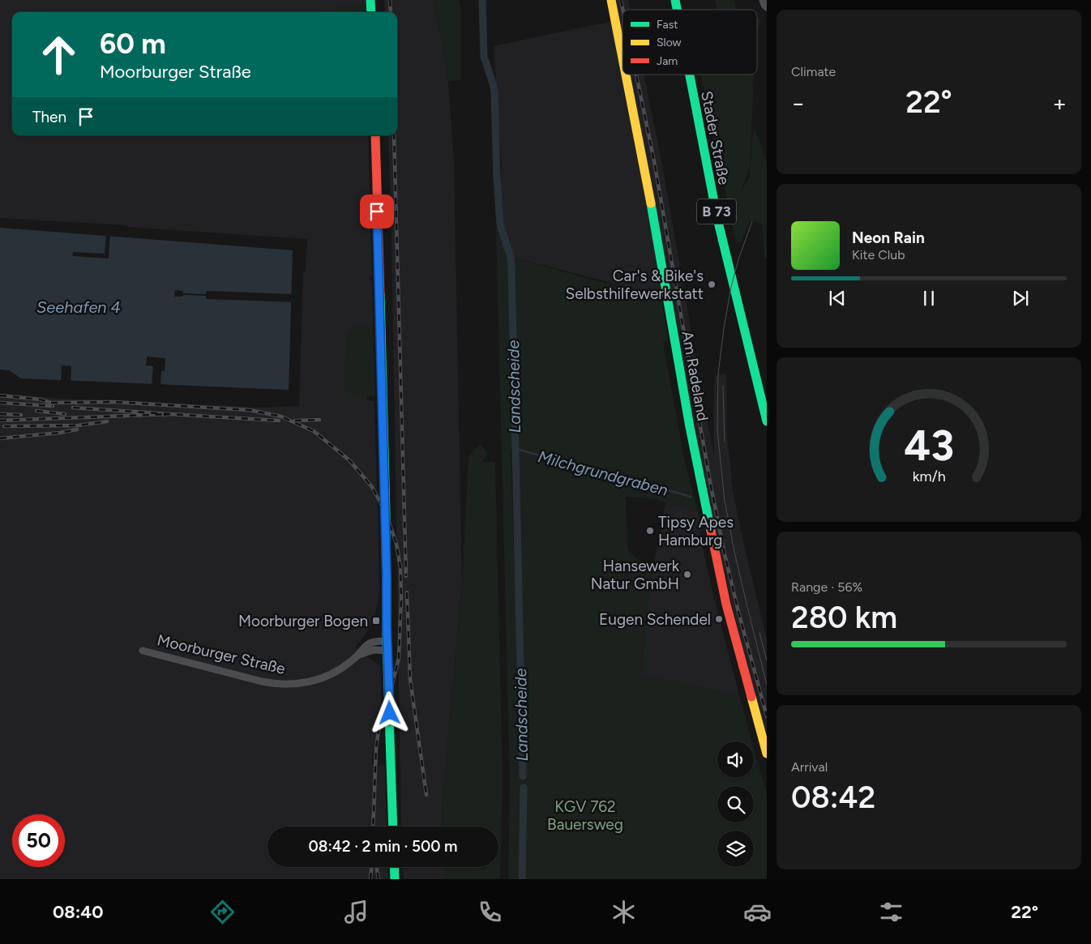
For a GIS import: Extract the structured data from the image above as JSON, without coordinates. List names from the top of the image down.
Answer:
{
  "streets": {
    "main road": ["Stader Straße", "B 73", "Am Radeland"],
    "street": ["Moorburger Straße"]
  },
  "water": ["Seehafen 4", "Landscheide", "Milchgrundgraben"],
  "parks": ["KGV 762 Bauersweg"],
  "places": {
    "other": [
      "Car's & Bike's Selbsthilfewerkstatt",
      "Tipsy Apes Hamburg",
      "Hansewerk Natur GmbH",
      "Eugen Schendel"
    ],
    "transit": ["Moorburger Bogen"]
  },
  "legend": ["Fast", "Slow", "Jam"],
  "page": {
    "tile": [
      "Climate",
      ["Range · 56%", "280 km"],
      ["Arrival", "08:42"]
    ],
    "turn": ["60 m", "Moorburger Straße"],
    "heat": ["−", "22°", "+"],
    "then": "Then",
    "song": ["Neon Rain", "Kite Club"],
    "limit": "50",
    "trip": "08:42 · 2 min · 500 m",
    "tabs": ["08:40", "22°"],
    "gauge": ["43", "km/h"]
  }
}
